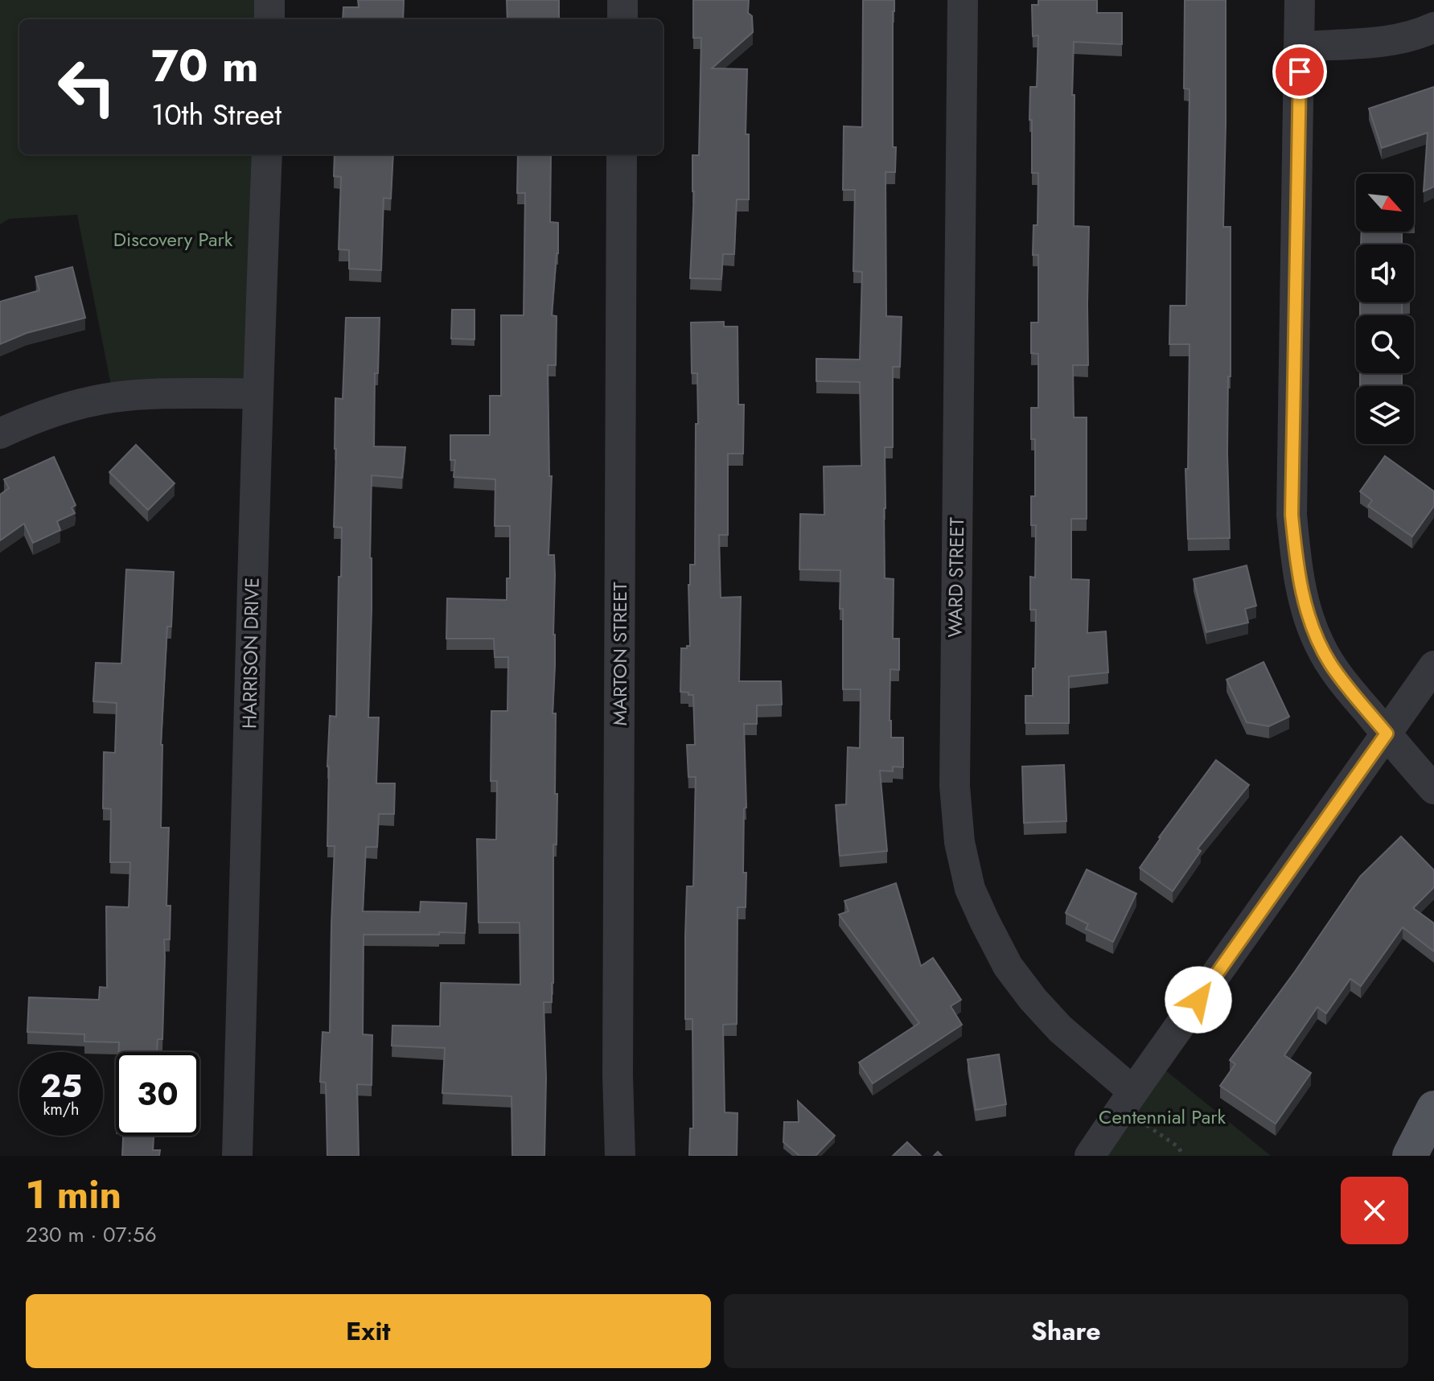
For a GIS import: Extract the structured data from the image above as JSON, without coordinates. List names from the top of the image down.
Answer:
{
  "streets": {
    "street": ["WARD STREET", "HARRISON DRIVE", "MARTON STREET"]
  },
  "parks": ["Discovery Park", "Centennial Park"],
  "north": "bottom right",
  "page": {
    "turn": ["70 m", "10th Street"],
    "speed": "25 km/h",
    "limit": "30",
    "heading": ["1 min", "230 m · 07:56"],
    "buttons": ["Exit", "Share"]
  }
}
